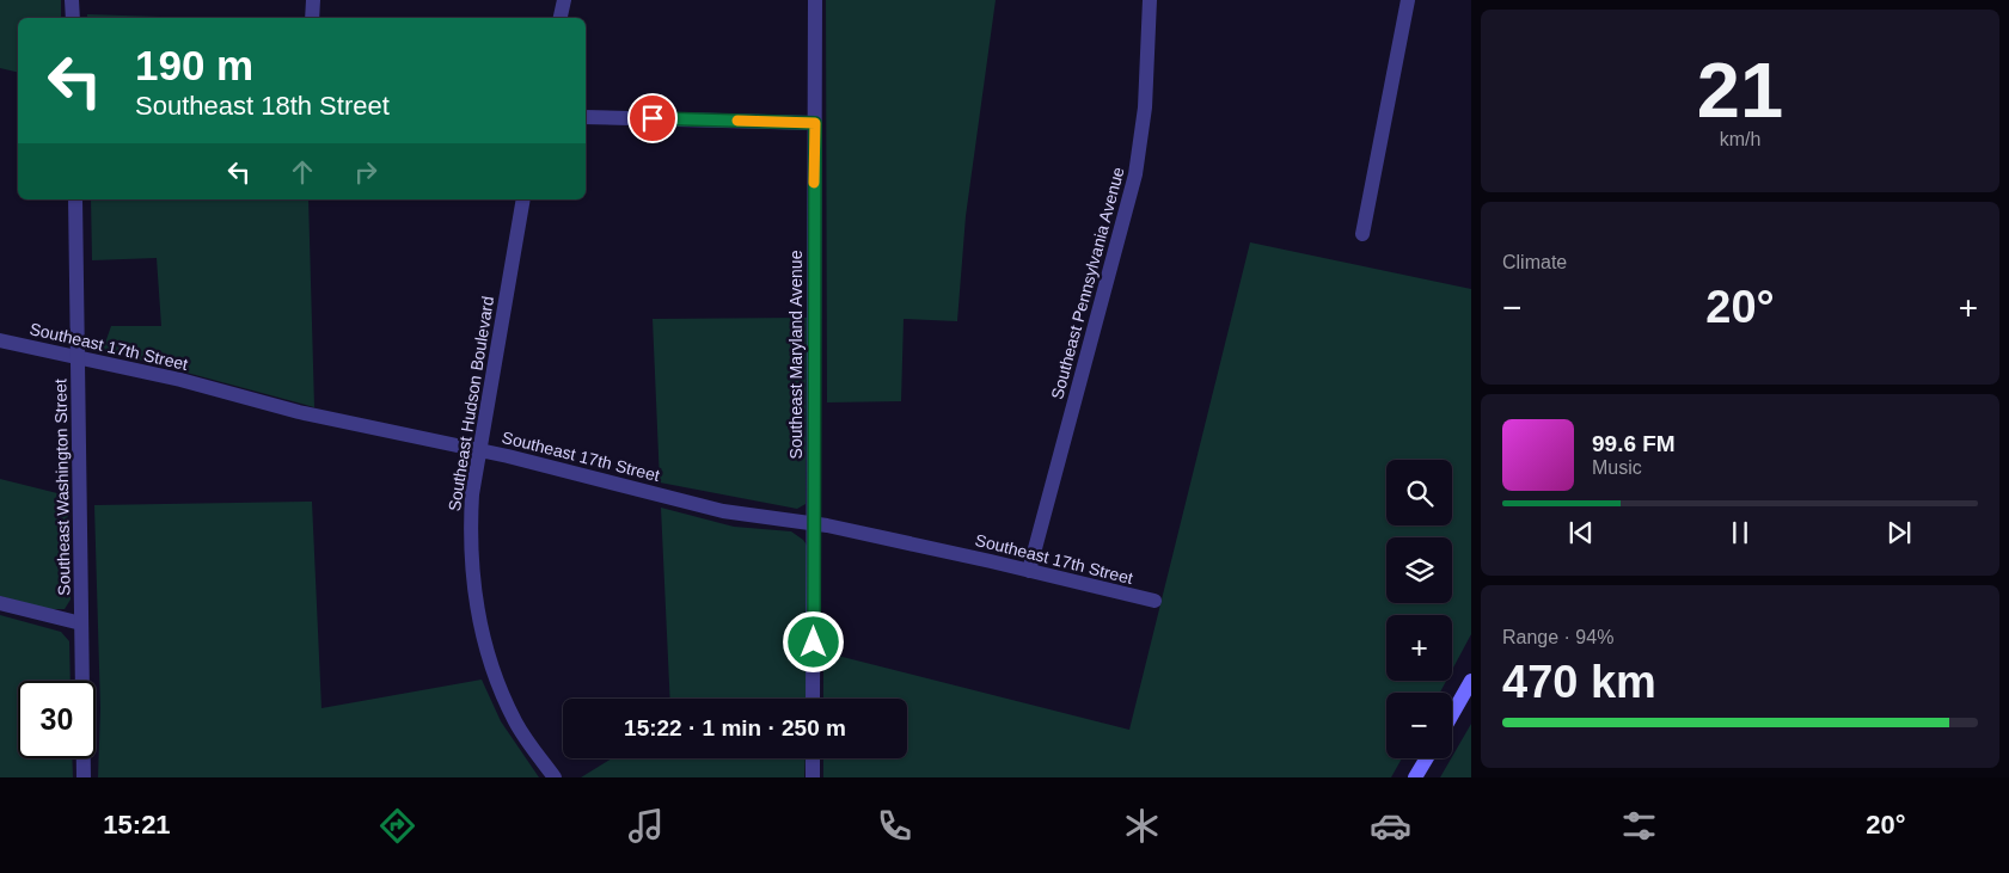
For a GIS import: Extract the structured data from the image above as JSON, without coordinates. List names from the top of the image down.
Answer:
{
  "streets": {
    "street": [
      "Southeast Pennsylvania Avenue",
      "Southeast 17th Street",
      "Southeast Maryland Avenue",
      "Southeast Hudson Boulevard",
      "Southeast Washington Street"
    ]
  },
  "crossings": [
    ["Southeast Pennsylvania Avenue", "Southeast 17th Street"],
    ["Southeast 17th Street", "Southeast Maryland Avenue"],
    ["Southeast 17th Street", "Southeast Hudson Boulevard"],
    ["Southeast 17th Street", "Southeast Washington Street"]
  ],
  "page": {
    "tile": [
      ["21", "km/h"],
      "Climate",
      ["Range · 94%", "470 km"]
    ],
    "turn": ["190 m", "Southeast 18th Street"],
    "heat": ["−", "20°", "+"],
    "song": ["99.6 FM", "Music"],
    "map_buttons": ["+", "−"],
    "limit": "30",
    "trip": "15:22 · 1 min · 250 m",
    "tabs": ["15:21", "20°"]
  }
}
